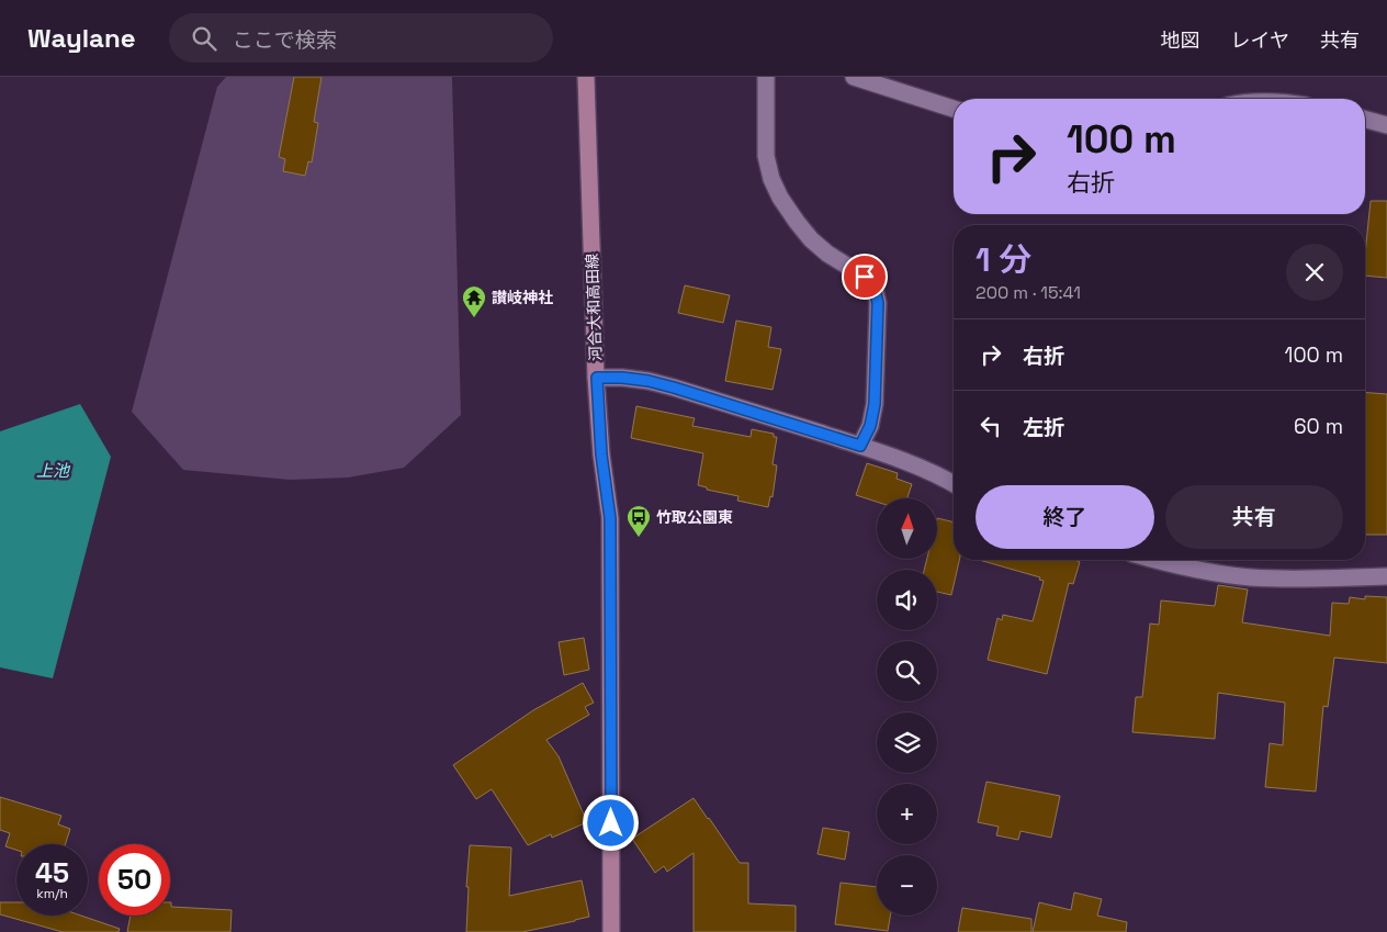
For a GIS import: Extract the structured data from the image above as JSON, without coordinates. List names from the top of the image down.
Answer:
{
  "streets": {
    "main road": ["河合大和高田線"]
  },
  "water": ["上池"],
  "places": {
    "temple": ["讃岐神社"],
    "bus stop": ["竹取公園東"]
  },
  "north": "top",
  "page": {
    "header": "Waylane",
    "search": "ここで検索",
    "nav": ["地図", "レイヤ", "共有"],
    "turn": ["100 m", "右折"],
    "heading": ["1 分", "200 m · 15:41"],
    "list": [
      {
        "name": "右折",
        "value": "100 m"
      },
      {
        "name": "左折",
        "value": "60 m"
      }
    ],
    "buttons": ["終了", "共有"],
    "map_buttons": ["+", "−"],
    "speed": "45 km/h",
    "limit": "50"
  }
}
